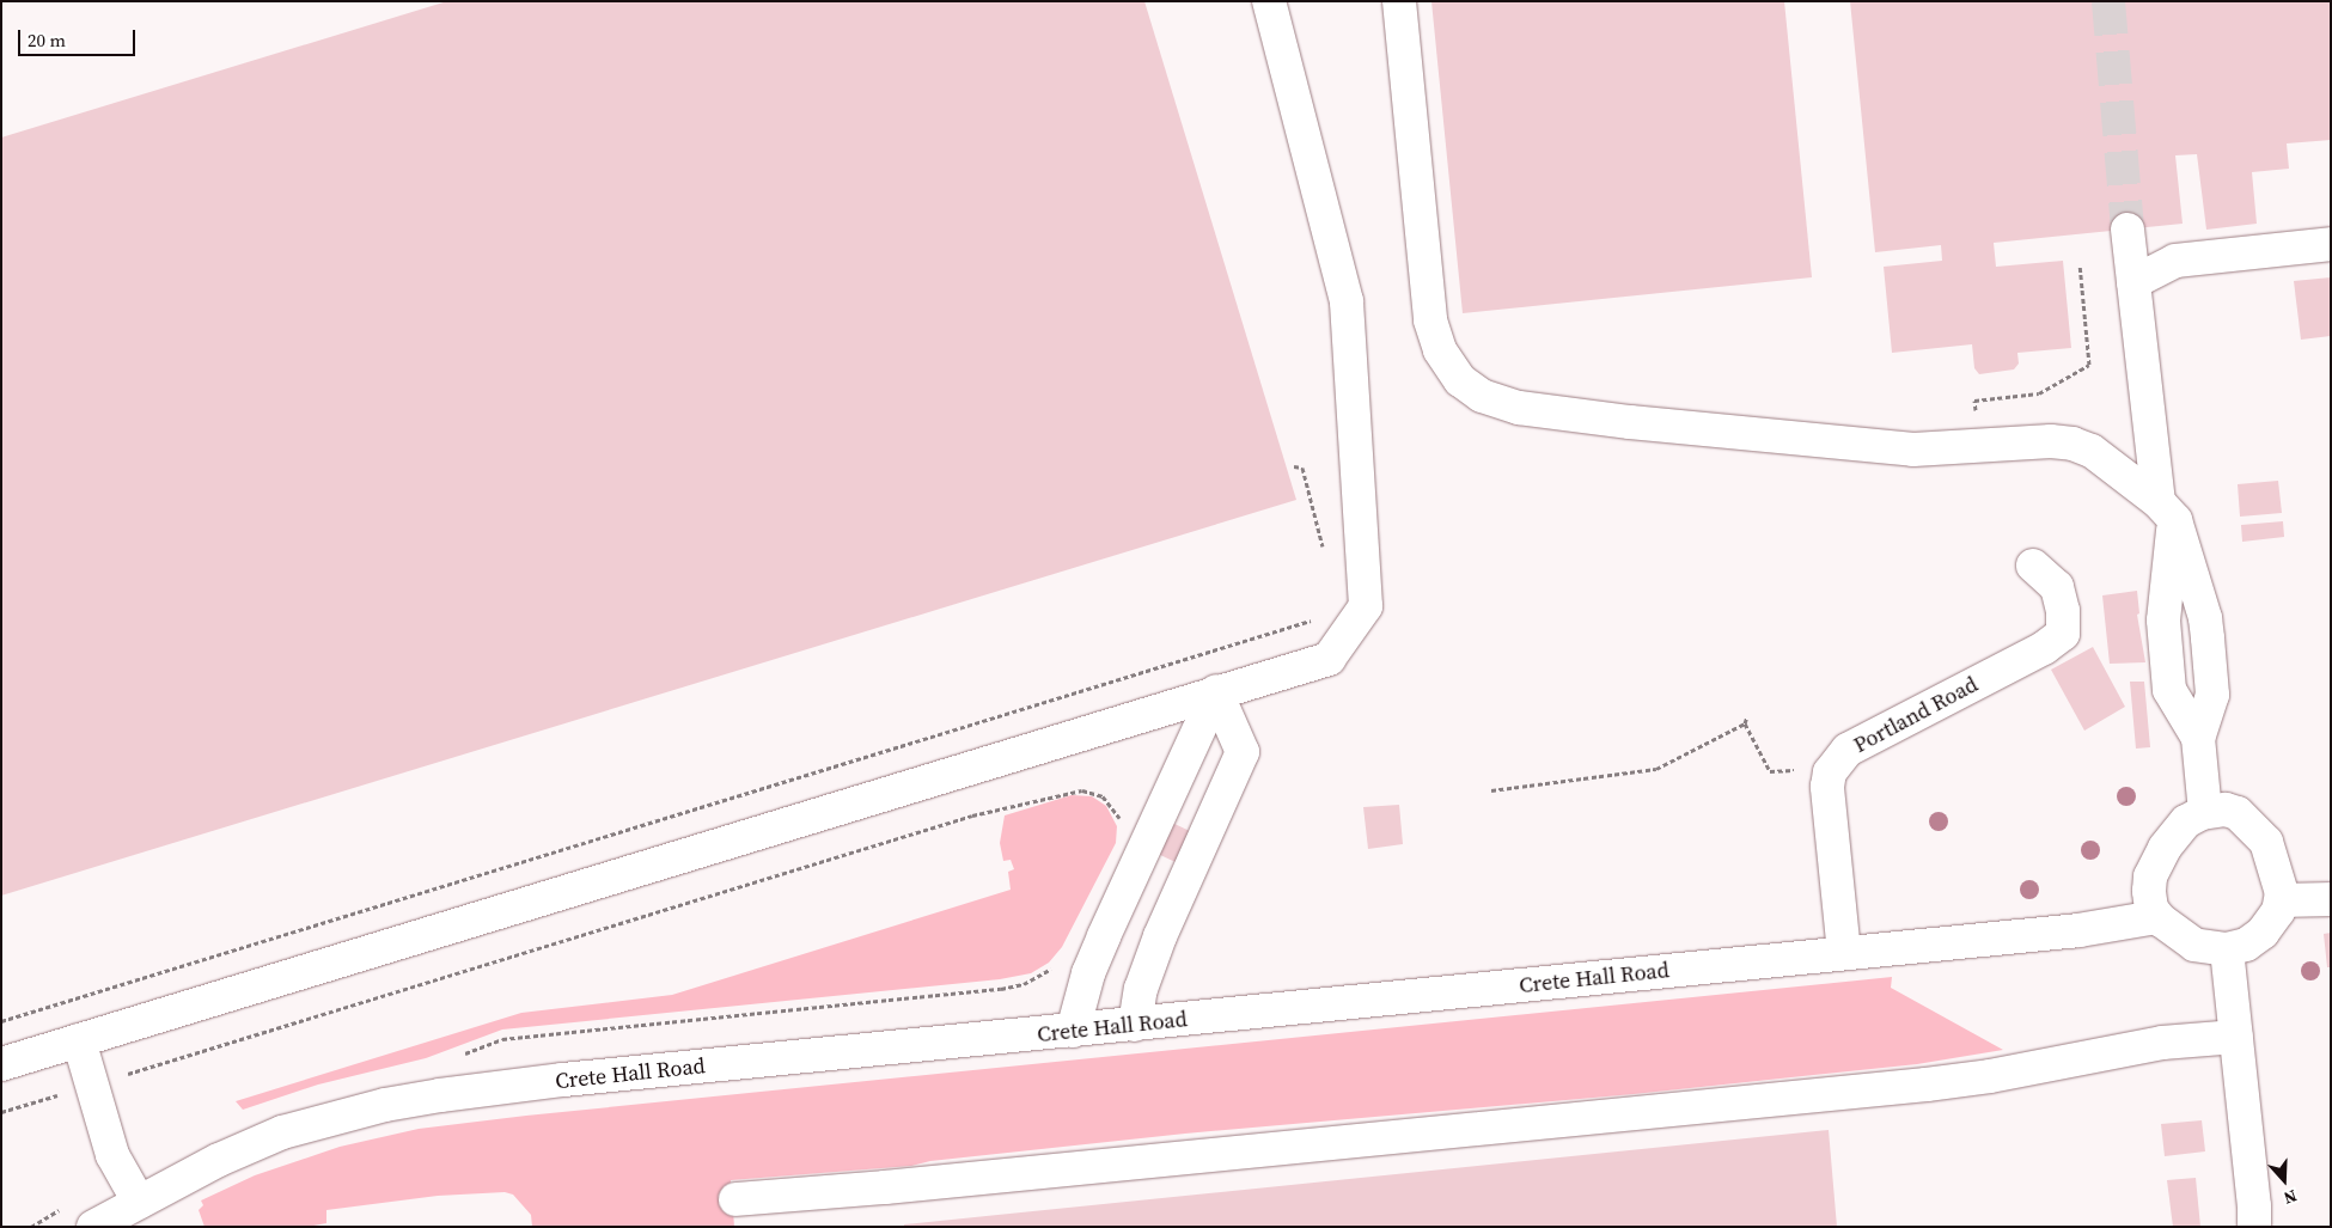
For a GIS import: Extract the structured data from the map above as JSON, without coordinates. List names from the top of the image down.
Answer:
{
  "streets": {
    "street": ["Portland Road", "Crete Hall Road"]
  },
  "scale_bar": "20 m",
  "north": "bottom"
}
